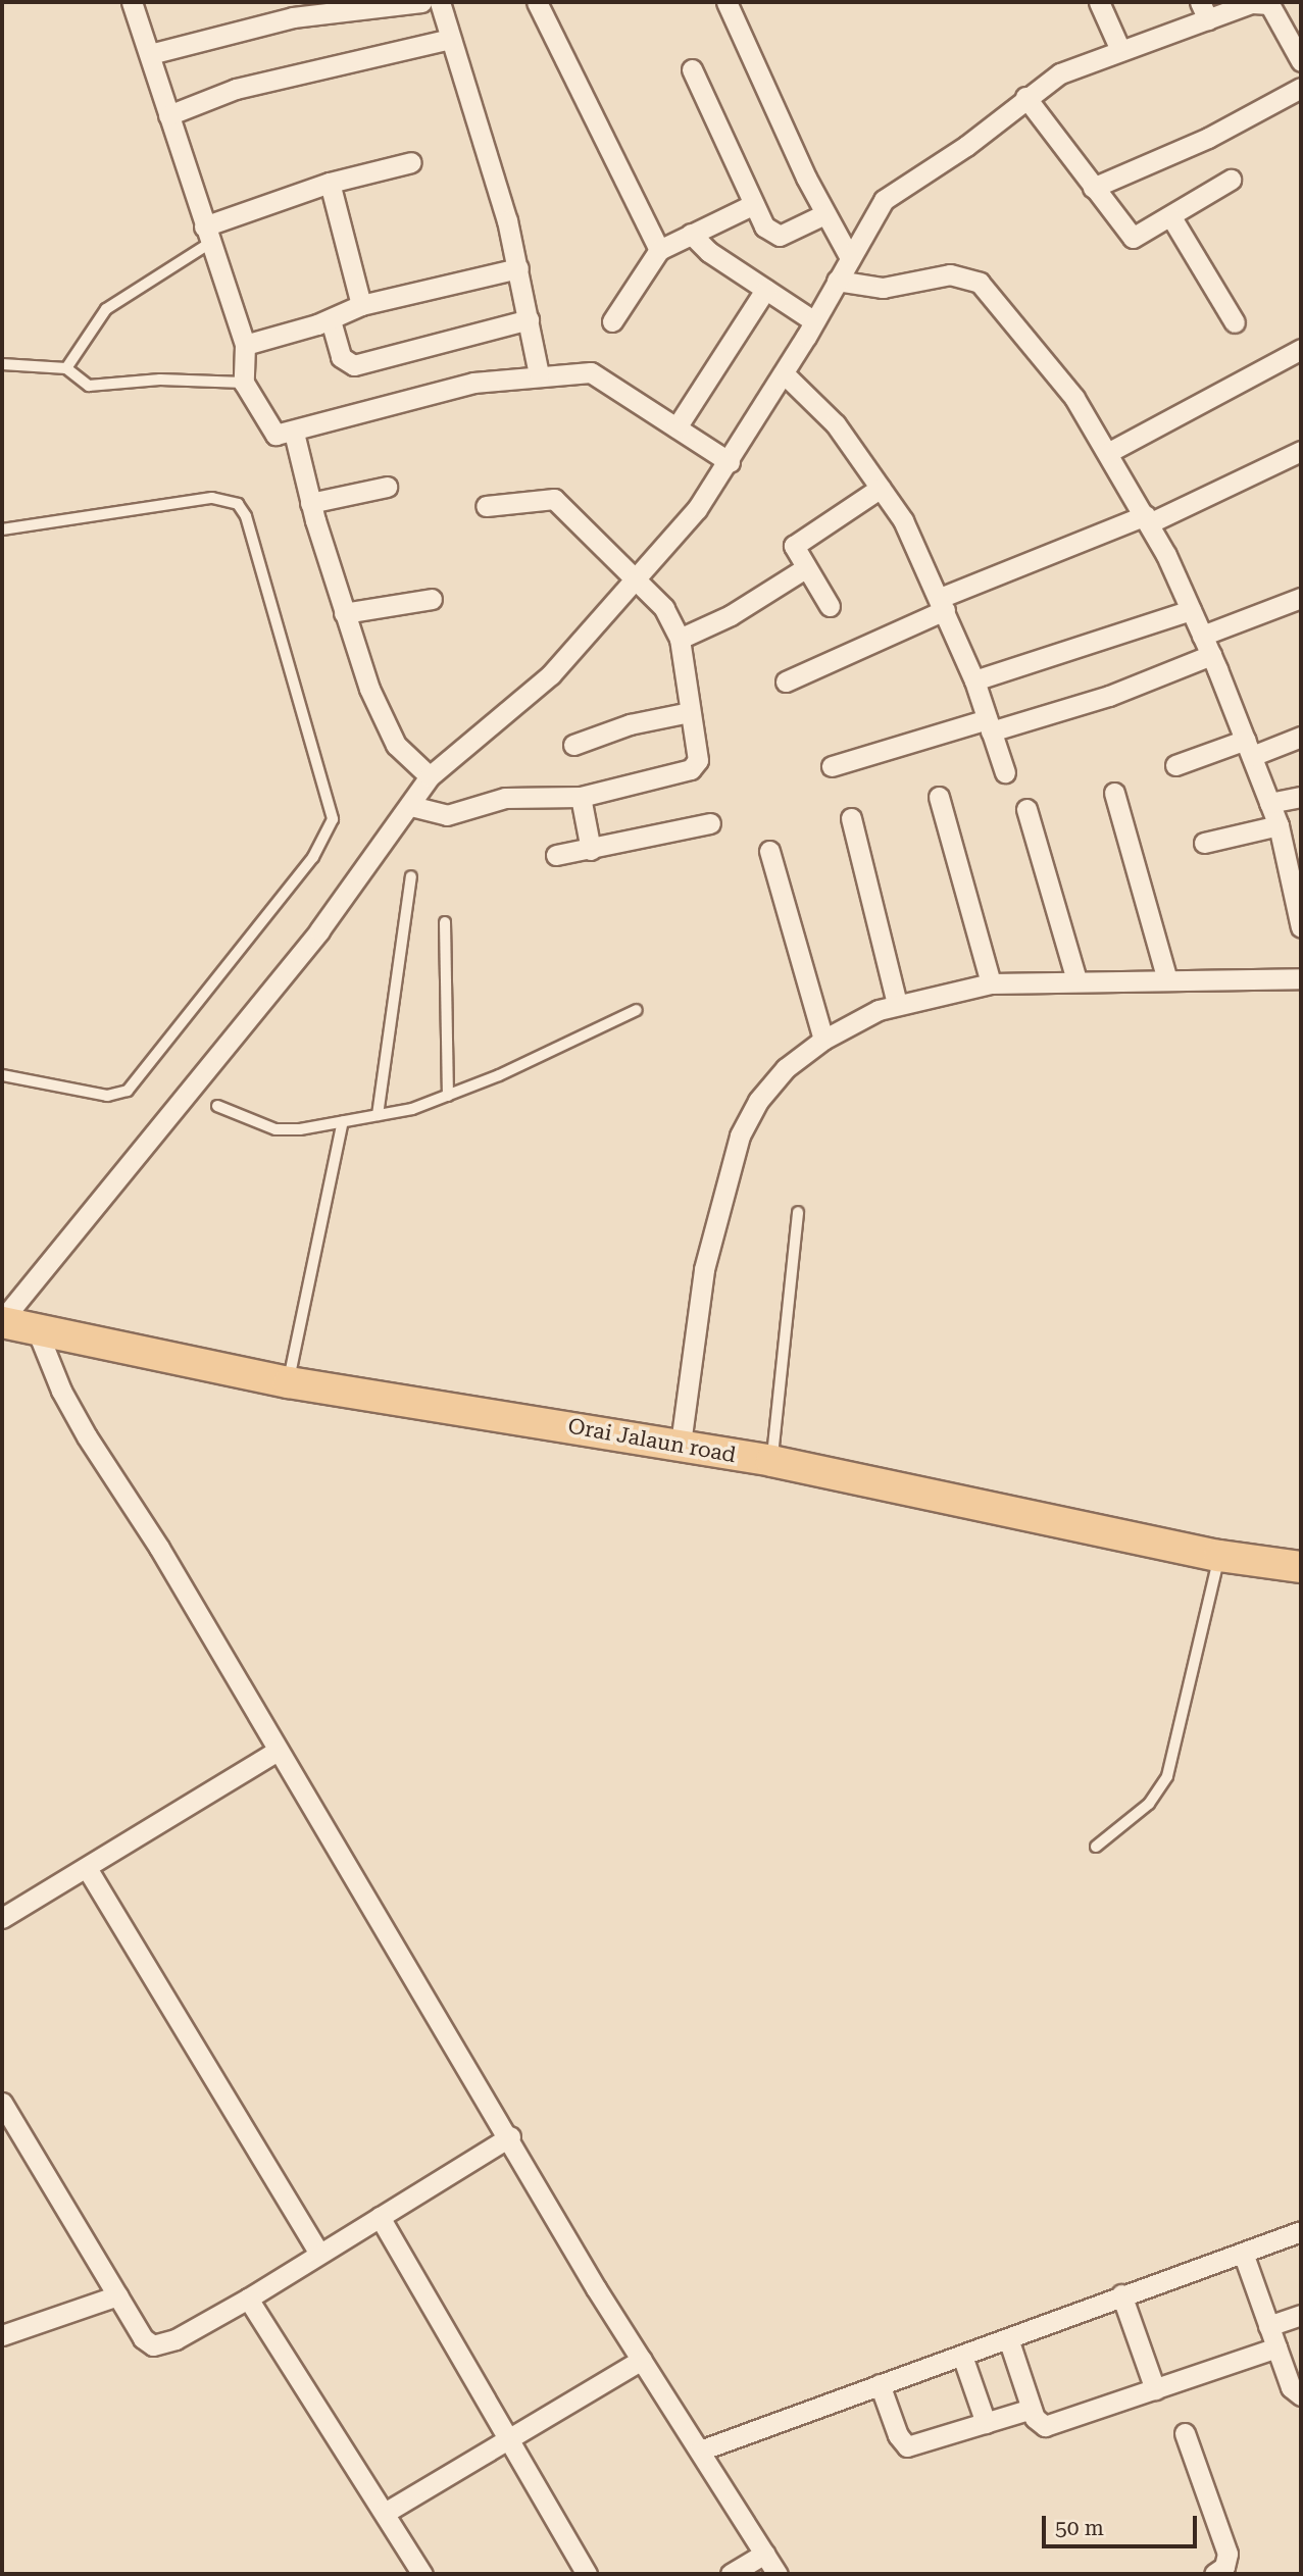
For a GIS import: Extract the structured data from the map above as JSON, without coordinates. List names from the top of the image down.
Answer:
{
  "streets": {
    "main road": ["Orai Jalaun road"]
  },
  "scale_bar": "50 m"
}
